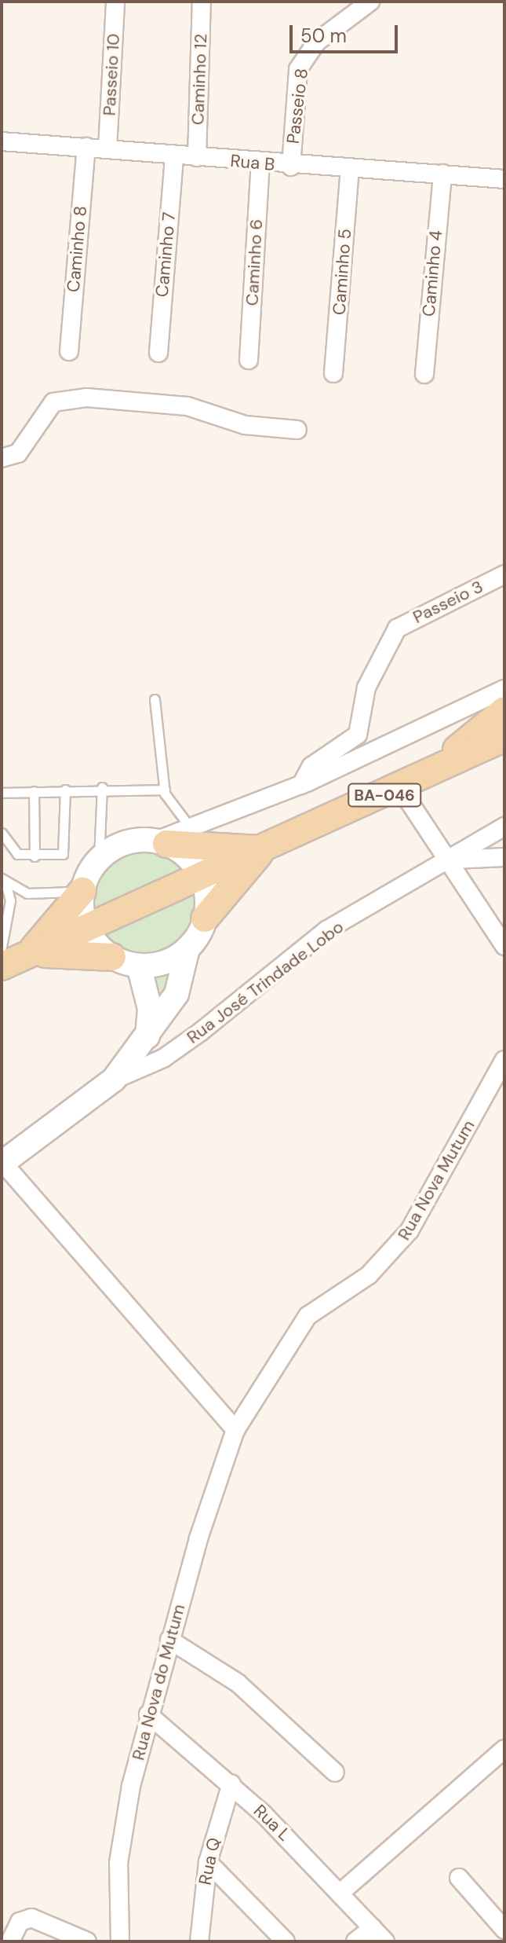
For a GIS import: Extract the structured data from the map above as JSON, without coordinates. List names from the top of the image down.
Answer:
{
  "streets": {
    "main road": ["BA-046"],
    "street": [
      "Passeio 10",
      "Caminho 12",
      "Passeio 8",
      "Rua B",
      "Caminho 8",
      "Caminho 7",
      "Caminho 6",
      "Caminho 5",
      "Caminho 4",
      "Passeio 3",
      "Rua José Trindade Lobo",
      "Rua Nova Mutum",
      "Rua Nova do Mutum",
      "Rua L",
      "Rua Q"
    ]
  },
  "crossings": [
    ["Passeio 10", "Rua B"],
    ["Caminho 12", "Rua B"],
    ["Passeio 8", "Rua B"],
    ["Rua B", "Caminho 8"],
    ["Rua B", "Caminho 7"],
    ["Rua B", "Caminho 6"],
    ["Rua B", "Caminho 5"],
    ["Rua B", "Caminho 4"],
    ["Rua Nova Mutum", "Rua Nova do Mutum"],
    ["Rua Nova do Mutum", "Rua L"],
    ["Rua L", "Rua Q"]
  ],
  "scale_bar": "50 m"
}
